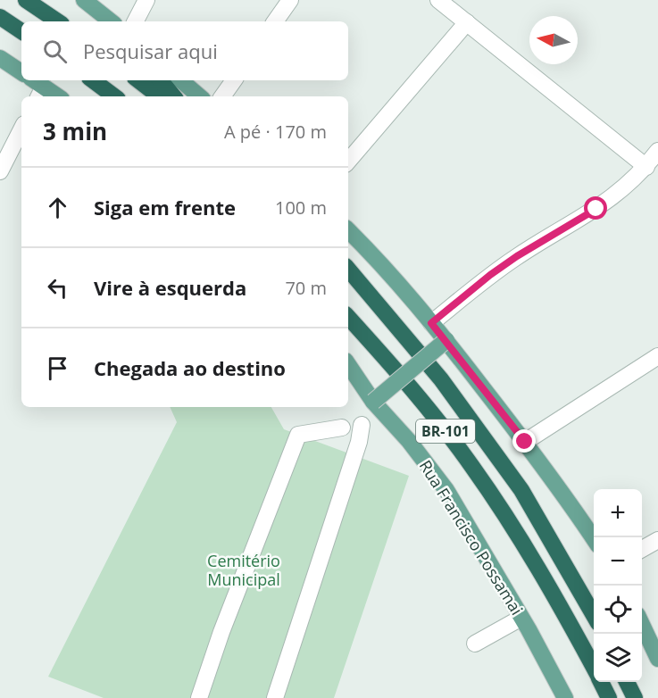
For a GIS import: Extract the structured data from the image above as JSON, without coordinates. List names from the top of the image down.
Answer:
{
  "streets": {
    "highway": ["BR-101"],
    "main road": ["Rua Francisco Possamai"]
  },
  "parks": ["Cemitério Municipal"],
  "north": "left",
  "page": {
    "search": "Pesquisar aqui",
    "heading": ["3 min", "A pé · 170 m"],
    "list": [
      ["Siga em frente", "100 m"],
      ["Vire à esquerda", "70 m"],
      "Chegada ao destino"
    ],
    "map_buttons": ["+", "−"]
  }
}
